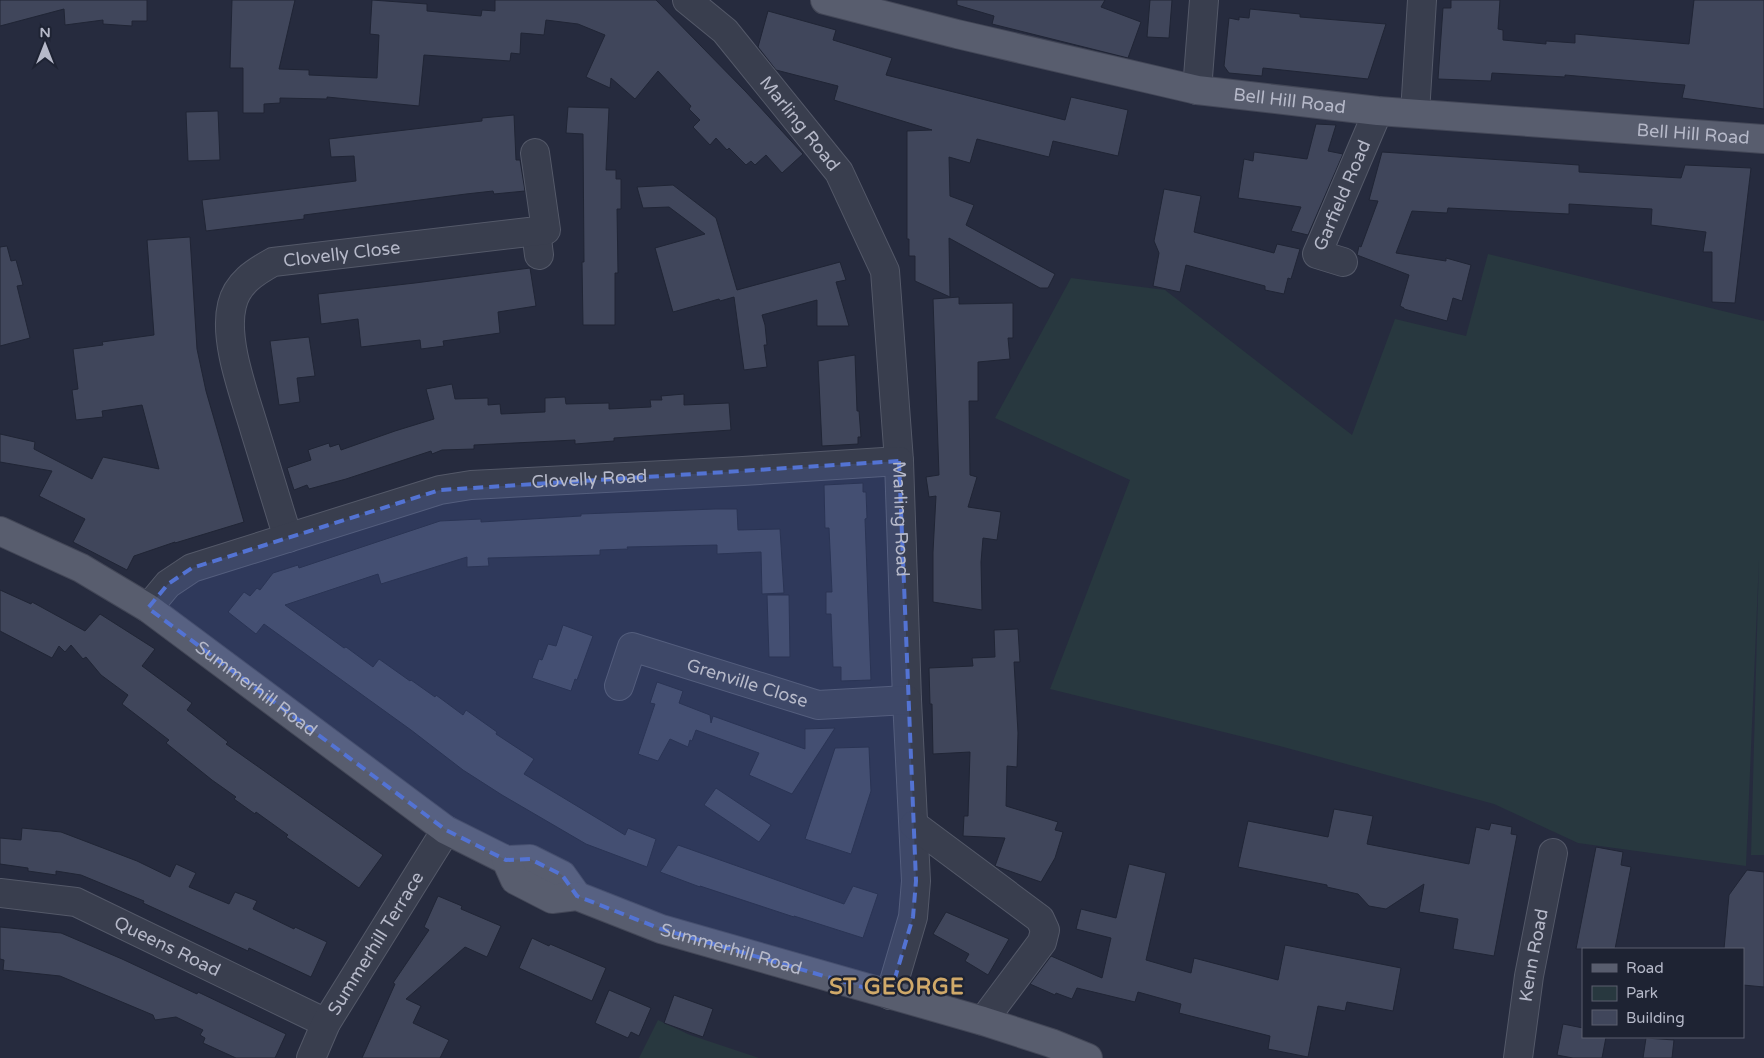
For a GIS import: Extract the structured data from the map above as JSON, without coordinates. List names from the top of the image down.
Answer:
{
  "streets": {
    "main road": ["Bell Hill Road", "Summerhill Road"],
    "street": [
      "Marling Road",
      "Garfield Road",
      "Clovelly Close",
      "Clovelly Road",
      "Grenville Close",
      "Summerhill Terrace",
      "Queens Road",
      "Kenn Road"
    ]
  },
  "crossings": [
    ["Bell Hill Road", "Garfield Road"],
    ["Marling Road", "Clovelly Road"],
    ["Marling Road", "Grenville Close"],
    ["Clovelly Close", "Clovelly Road"],
    ["Clovelly Road", "Summerhill Road"],
    ["Summerhill Road", "Summerhill Terrace"],
    ["Summerhill Terrace", "Queens Road"]
  ],
  "districts": ["ST GEORGE"],
  "legend": ["Road", "Park", "Building"],
  "north": "top"
}
